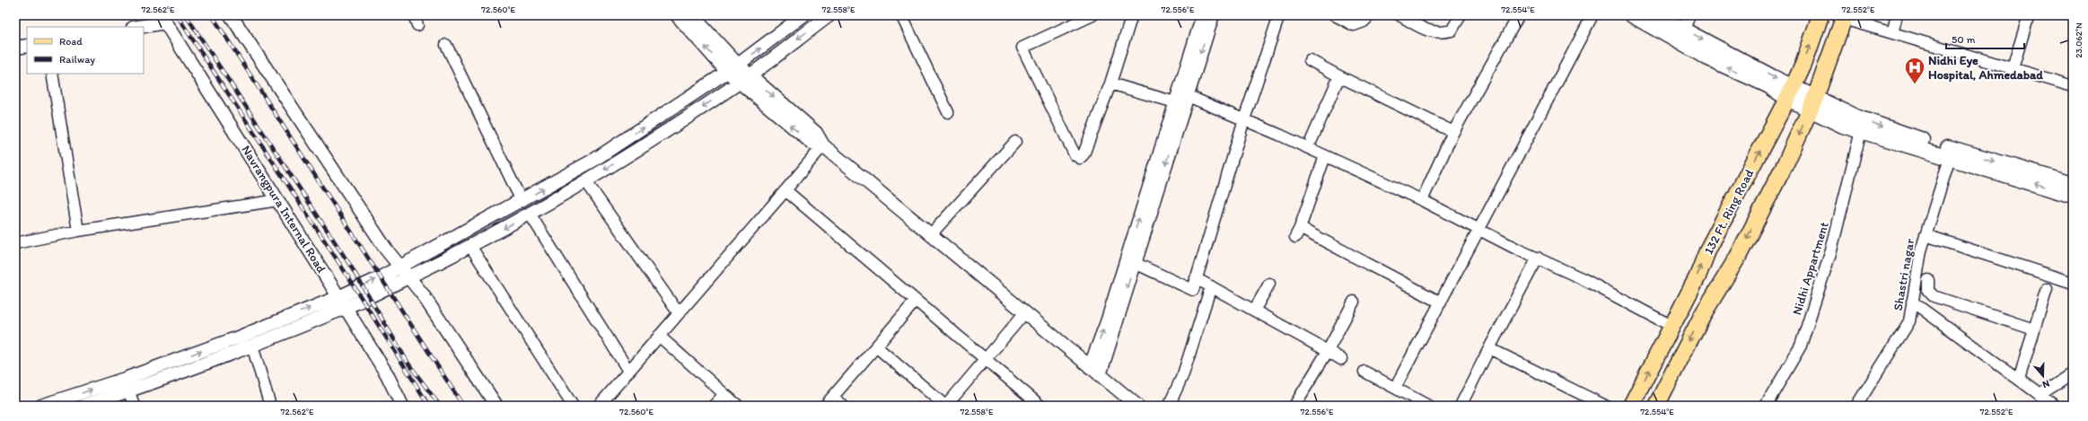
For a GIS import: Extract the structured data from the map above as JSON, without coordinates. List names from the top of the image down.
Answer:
{
  "streets": {
    "main road": ["132 Ft. Ring Road"],
    "street": ["Navrangpura Internal Road", "Nidhi Appartment", "Shastri nagar"]
  },
  "places": {
    "hospital": ["Nidhi Eye Hospital, Ahmedabad"]
  },
  "legend": ["Road", "Railway"],
  "scale_bar": "50 m",
  "north": "bottom",
  "coordinates": [
    "72.562°E",
    "72.560°E",
    "72.558°E",
    "72.556°E",
    "72.554°E",
    "72.552°E",
    "23.062°N"
  ]
}
